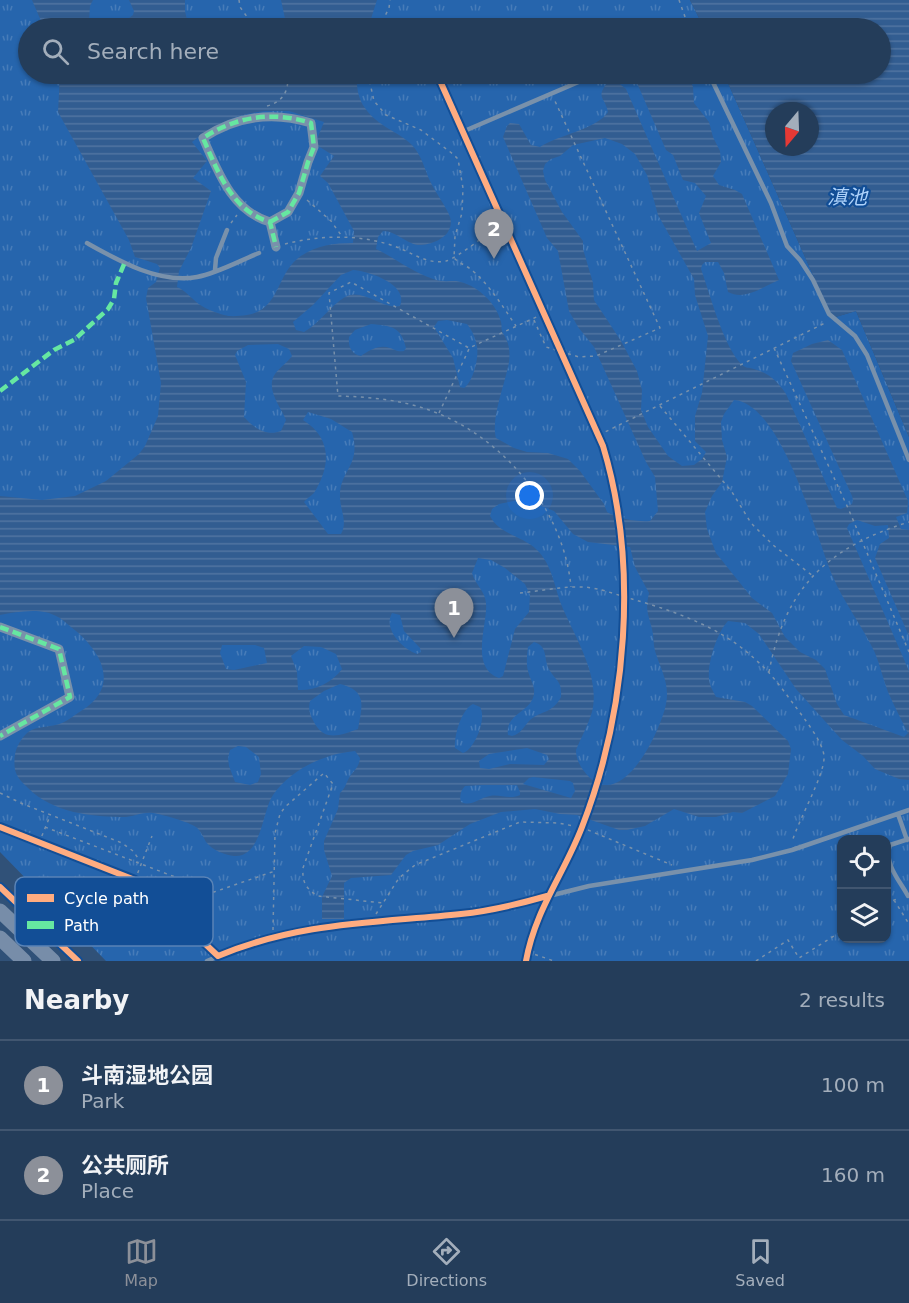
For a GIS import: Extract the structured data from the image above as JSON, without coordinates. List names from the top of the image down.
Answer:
{
  "water": ["滇池"],
  "legend": ["Cycle path", "Path"],
  "north": "bottom",
  "page": {
    "search": "Search here",
    "pins": ["2", "1"],
    "heading": ["Nearby", "2 results"],
    "list": [
      {
        "mark": "1",
        "name": "斗南湿地公园",
        "note": "Park",
        "value": "100 m"
      },
      {
        "mark": "2",
        "name": "公共厕所",
        "note": "Place",
        "value": "160 m"
      }
    ],
    "nav": ["Map", "Directions", "Saved"]
  }
}
